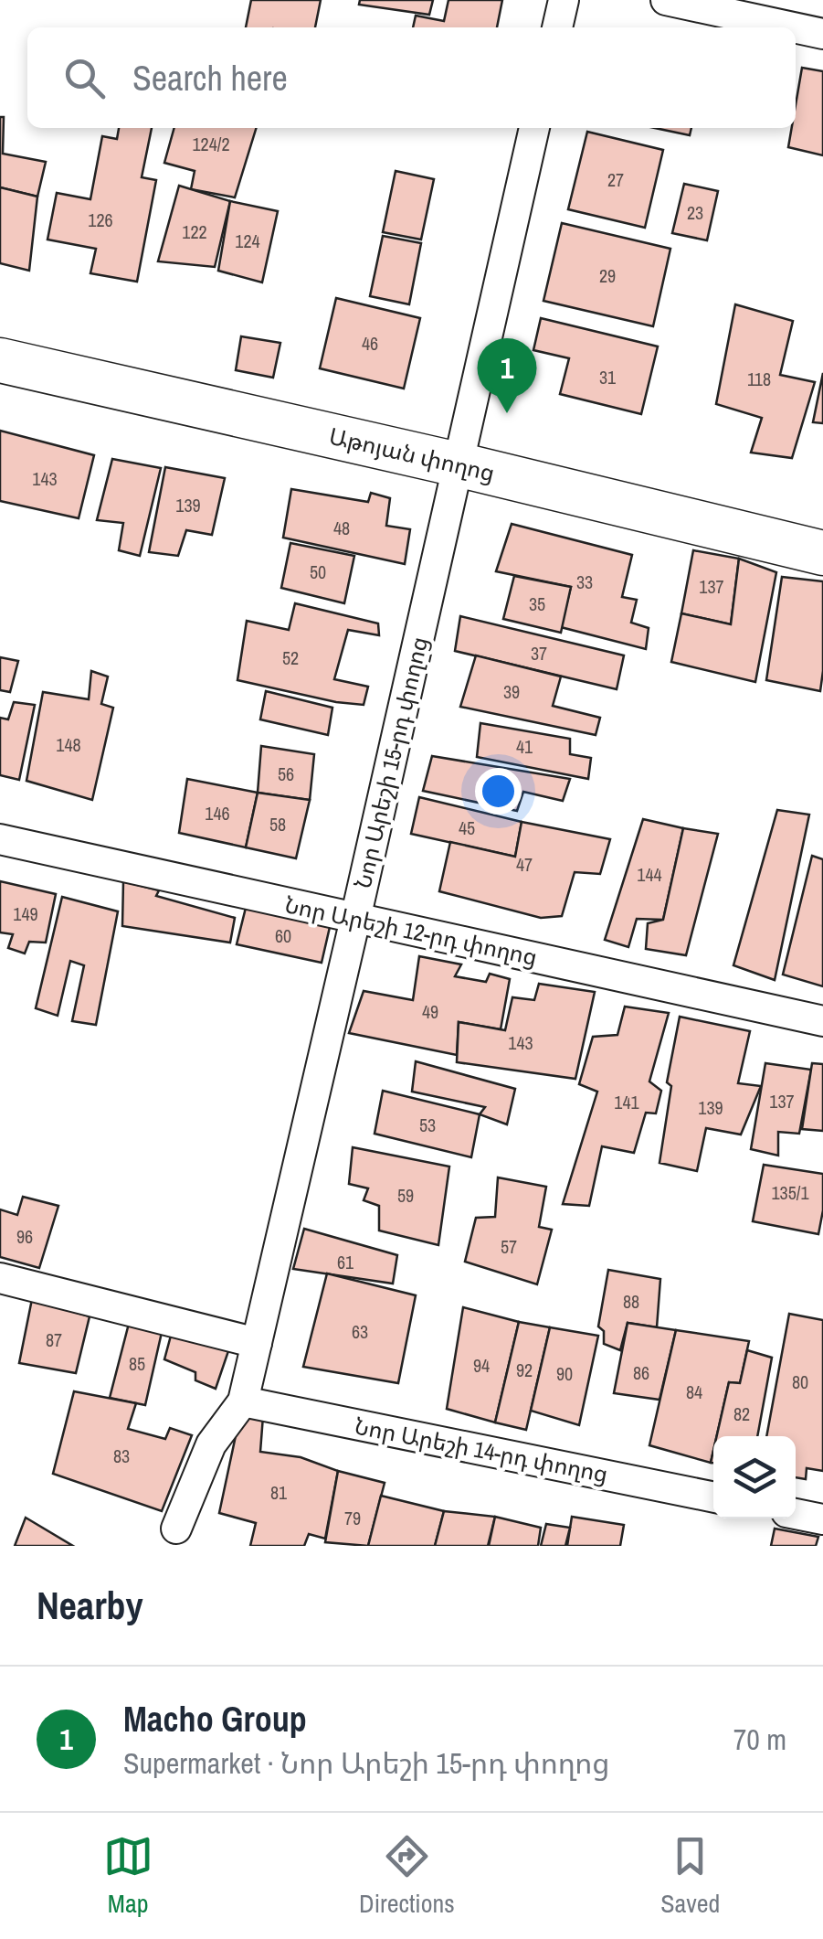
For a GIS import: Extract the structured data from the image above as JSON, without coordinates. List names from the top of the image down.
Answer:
{
  "streets": {
    "main road": ["Աթոյան փողոց"],
    "street": ["Նոր Արեշի 15-րդ փողոց", "Նոր Արեշի 12-րդ փողոց", "Նոր Արեշի 14-րդ փողոց"]
  },
  "crossings": [
    ["Աթոյան փողոց", "Նոր Արեշի 15-րդ փողոց"],
    ["Նոր Արեշի 15-րդ փողոց", "Նոր Արեշի 12-րդ փողոց"],
    ["Նոր Արեշի 15-րդ փողոց", "Նոր Արեշի 14-րդ փողոց"]
  ],
  "house_numbers": [
    "124/2",
    "27",
    "23",
    "126",
    "122",
    "124",
    "29",
    "46",
    "31",
    "118",
    "143",
    "139",
    "48",
    "50",
    "33",
    "137",
    "35",
    "37",
    "52",
    "39",
    "148",
    "41",
    "56",
    "146",
    "58",
    "45",
    "47",
    "144",
    "149",
    "60",
    "49",
    "143",
    "137",
    "141",
    "139",
    "53",
    "135/1",
    "59",
    "96",
    "57",
    "61",
    "88",
    "63",
    "87",
    "85",
    "94",
    "92",
    "86",
    "90",
    "80",
    "84",
    "82",
    "83",
    "81",
    "79"
  ],
  "page": {
    "search": "Search here",
    "pins": "1",
    "heading": "Nearby",
    "list": [
      {
        "mark": "1",
        "name": "Macho Group",
        "note": "Supermarket · Նոր Արեշի 15-րդ փողոց",
        "value": "70 m"
      }
    ],
    "nav": ["Map", "Directions", "Saved"]
  }
}
